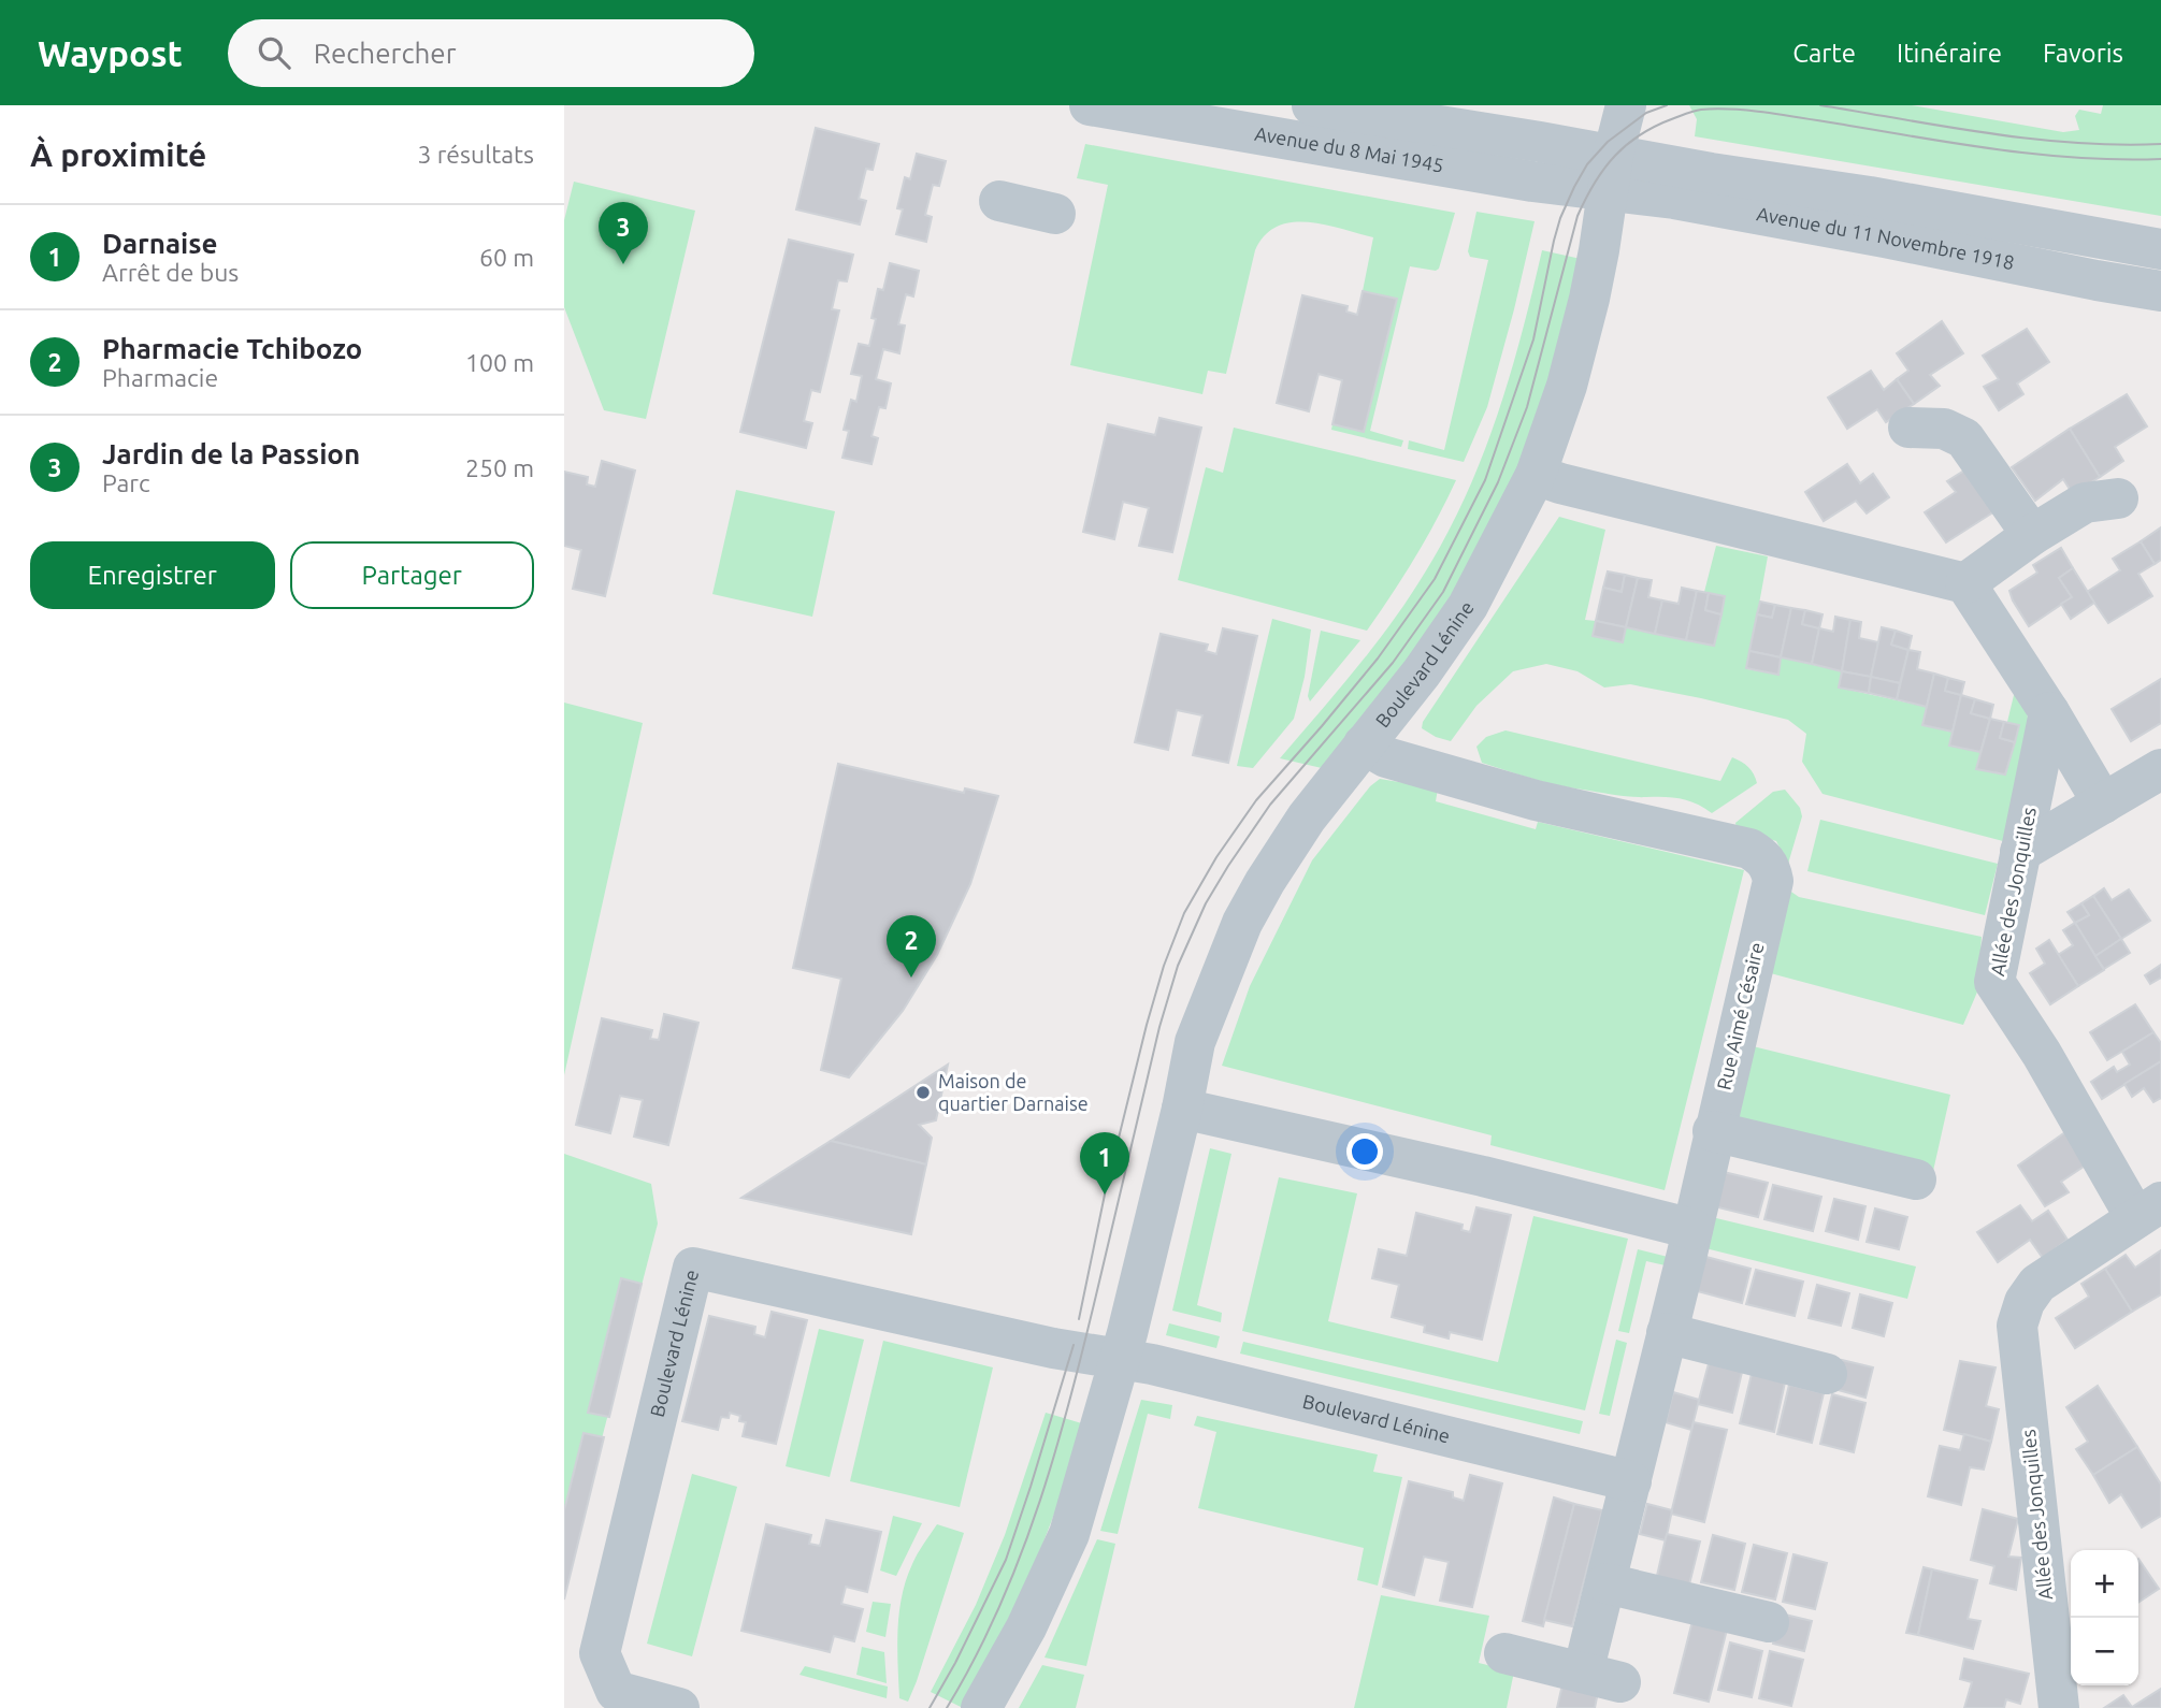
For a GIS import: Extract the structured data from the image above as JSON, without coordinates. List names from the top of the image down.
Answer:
{
  "streets": {
    "street": [
      "Avenue du 8 Mai 1945",
      "Avenue du 11 Novembre 1918",
      "Boulevard Lénine",
      "Allée des Jonquilles",
      "Rue Aimé Césaire"
    ]
  },
  "crossings": [
    ["Avenue du 8 Mai 1945", "Avenue du 11 Novembre 1918"],
    ["Avenue du 8 Mai 1945", "Boulevard Lénine"],
    ["Avenue du 11 Novembre 1918", "Boulevard Lénine"],
    ["Boulevard Lénine", "Rue Aimé Césaire"]
  ],
  "places": ["Maison de quartier Darnaise"],
  "page": {
    "header": "Waypost",
    "search": "Rechercher",
    "nav": ["Carte", "Itinéraire", "Favoris"],
    "heading": ["À proximité", "3 résultats"],
    "pins": ["3", "2", "1"],
    "list": [
      {
        "mark": "1",
        "name": "Darnaise",
        "note": "Arrêt de bus",
        "value": "60 m"
      },
      {
        "mark": "2",
        "name": "Pharmacie Tchibozo",
        "note": "Pharmacie",
        "value": "100 m"
      },
      {
        "mark": "3",
        "name": "Jardin de la Passion",
        "note": "Parc",
        "value": "250 m"
      }
    ],
    "buttons": ["Enregistrer", "Partager"],
    "map_buttons": ["+", "−"]
  }
}
